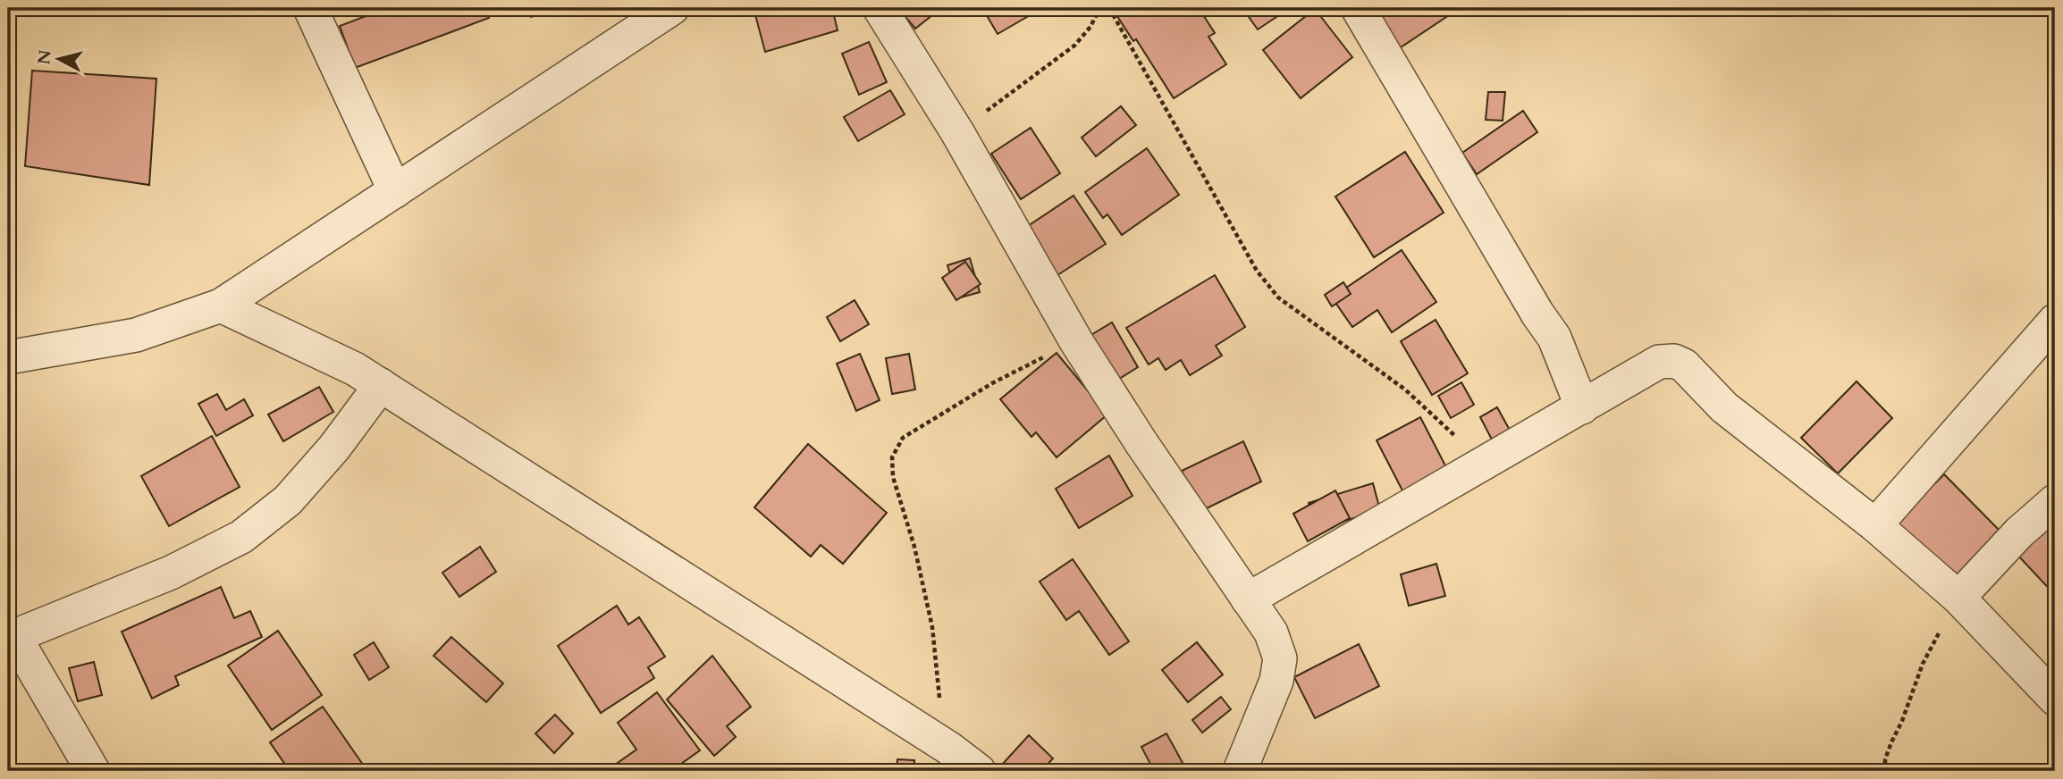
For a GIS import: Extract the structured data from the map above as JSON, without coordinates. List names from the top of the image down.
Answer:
{
  "north": "left"
}
